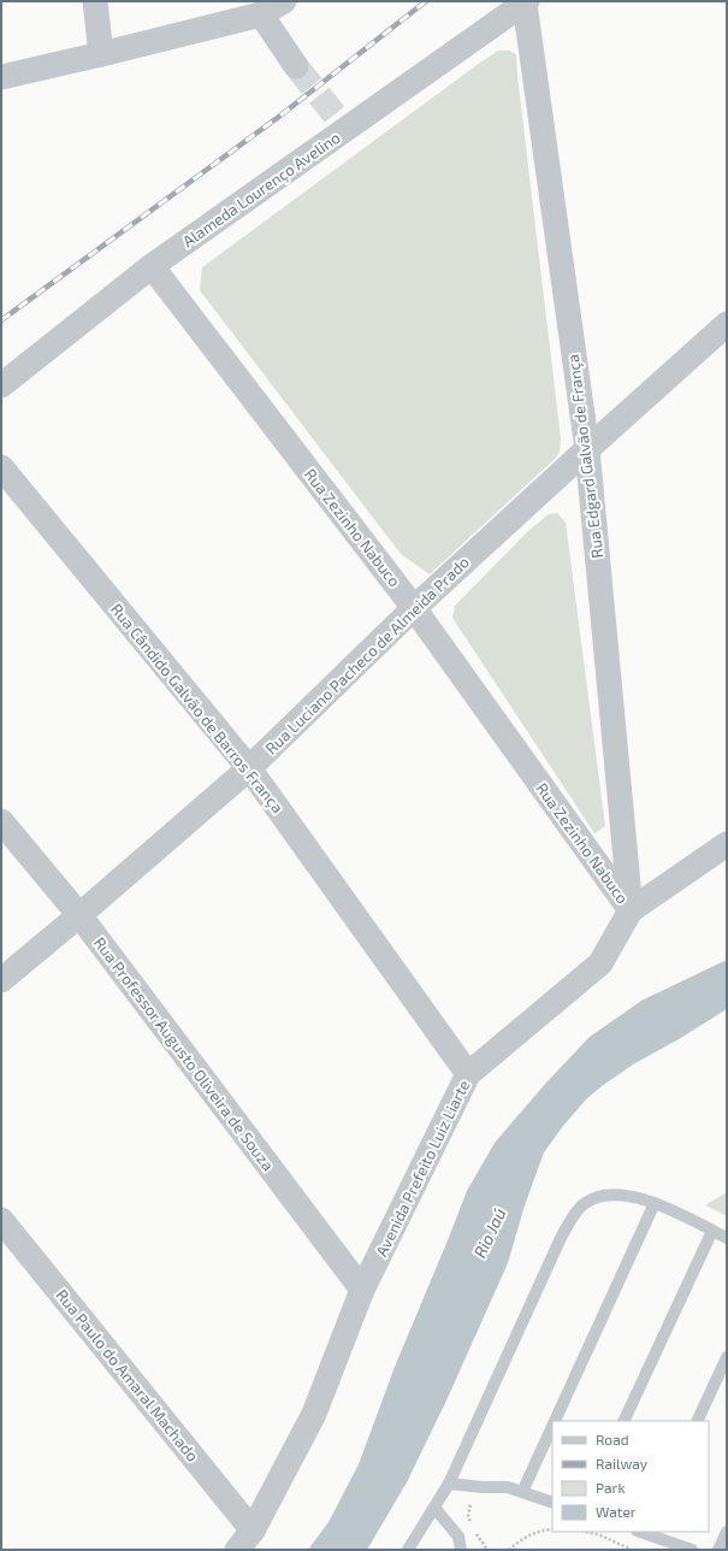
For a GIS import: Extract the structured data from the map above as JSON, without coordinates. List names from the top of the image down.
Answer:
{
  "streets": {
    "street": [
      "Alameda Lourenço Avelino",
      "Rua Edgard Galvão de França",
      "Rua Zezinho Nabuco",
      "Rua Luciano Pacheco de Almeida Prado",
      "Rua Cândido Galvão de Barros França",
      "Rua Professor Augusto Oliveira de Souza",
      "Avenida Prefeito Luiz Liarte",
      "Rua Paulo do Amaral Machado"
    ]
  },
  "crossings": [
    ["Alameda Lourenço Avelino", "Rua Edgard Galvão de França"],
    ["Alameda Lourenço Avelino", "Rua Zezinho Nabuco"],
    ["Rua Edgard Galvão de França", "Rua Zezinho Nabuco"],
    ["Rua Edgard Galvão de França", "Rua Luciano Pacheco de Almeida Prado"],
    ["Rua Edgard Galvão de França", "Avenida Prefeito Luiz Liarte"],
    ["Rua Zezinho Nabuco", "Rua Luciano Pacheco de Almeida Prado"],
    ["Rua Zezinho Nabuco", "Avenida Prefeito Luiz Liarte"],
    ["Rua Luciano Pacheco de Almeida Prado", "Rua Cândido Galvão de Barros França"],
    ["Rua Luciano Pacheco de Almeida Prado", "Rua Professor Augusto Oliveira de Souza"],
    ["Rua Cândido Galvão de Barros França", "Avenida Prefeito Luiz Liarte"],
    ["Rua Professor Augusto Oliveira de Souza", "Avenida Prefeito Luiz Liarte"],
    ["Avenida Prefeito Luiz Liarte", "Rua Paulo do Amaral Machado"]
  ],
  "water": ["Rio Jaú"],
  "legend": [
    "Road",
    "Railway",
    "Park",
    "Water"
  ]
}
